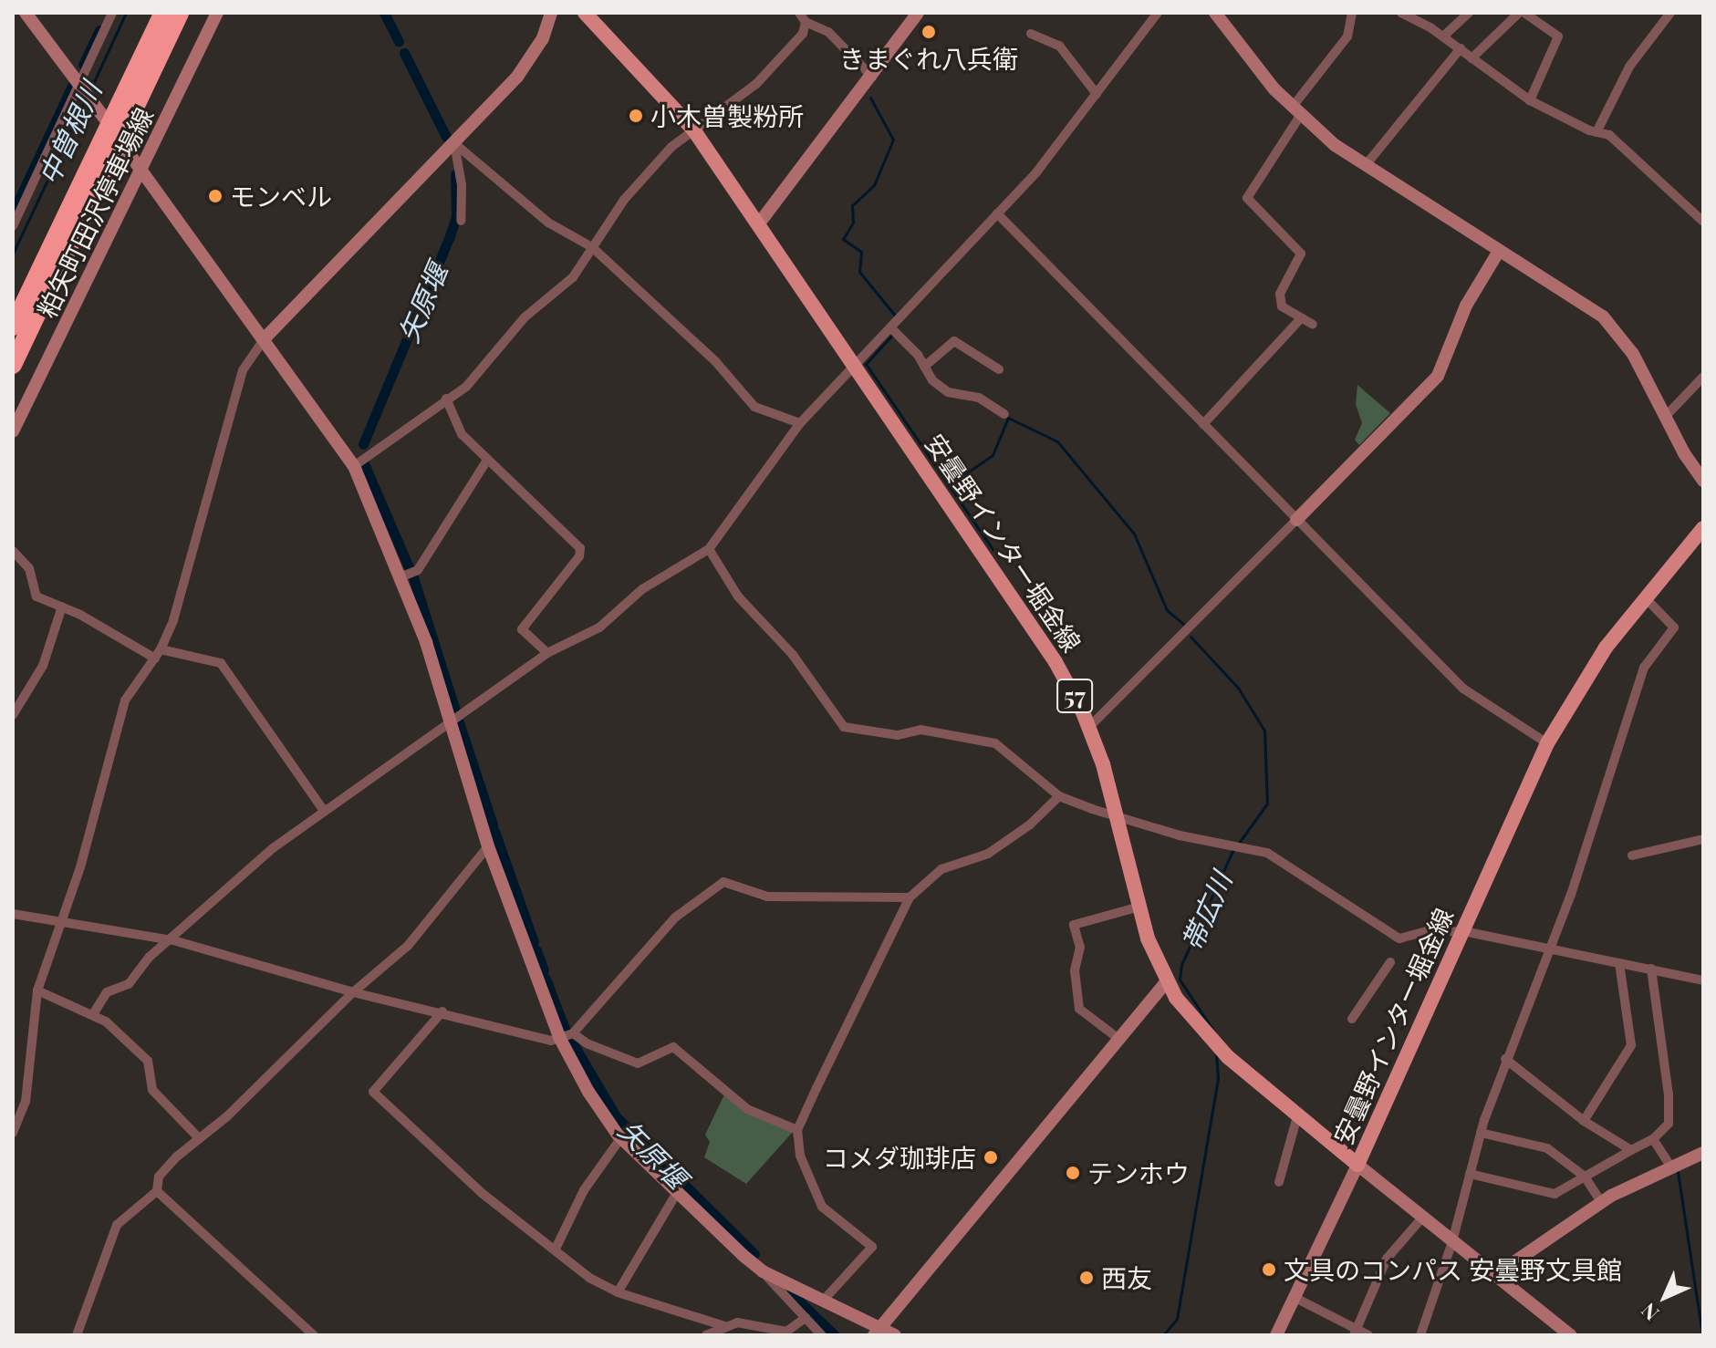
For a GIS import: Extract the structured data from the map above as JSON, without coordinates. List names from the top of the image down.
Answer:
{
  "streets": {
    "main road": ["安曇野インター堀金線", "57"],
    "street": ["粕矢町田沢停車場線"]
  },
  "water": ["中曽根川", "矢原堰", "帯広川"],
  "places": [
    "きまぐれ八兵衛",
    "小木曽製粉所",
    "モンベル",
    "コメダ珈琲店",
    "テンホウ",
    "文具のコンパス 安曇野文具館",
    "西友"
  ],
  "north": "bottom left"
}
